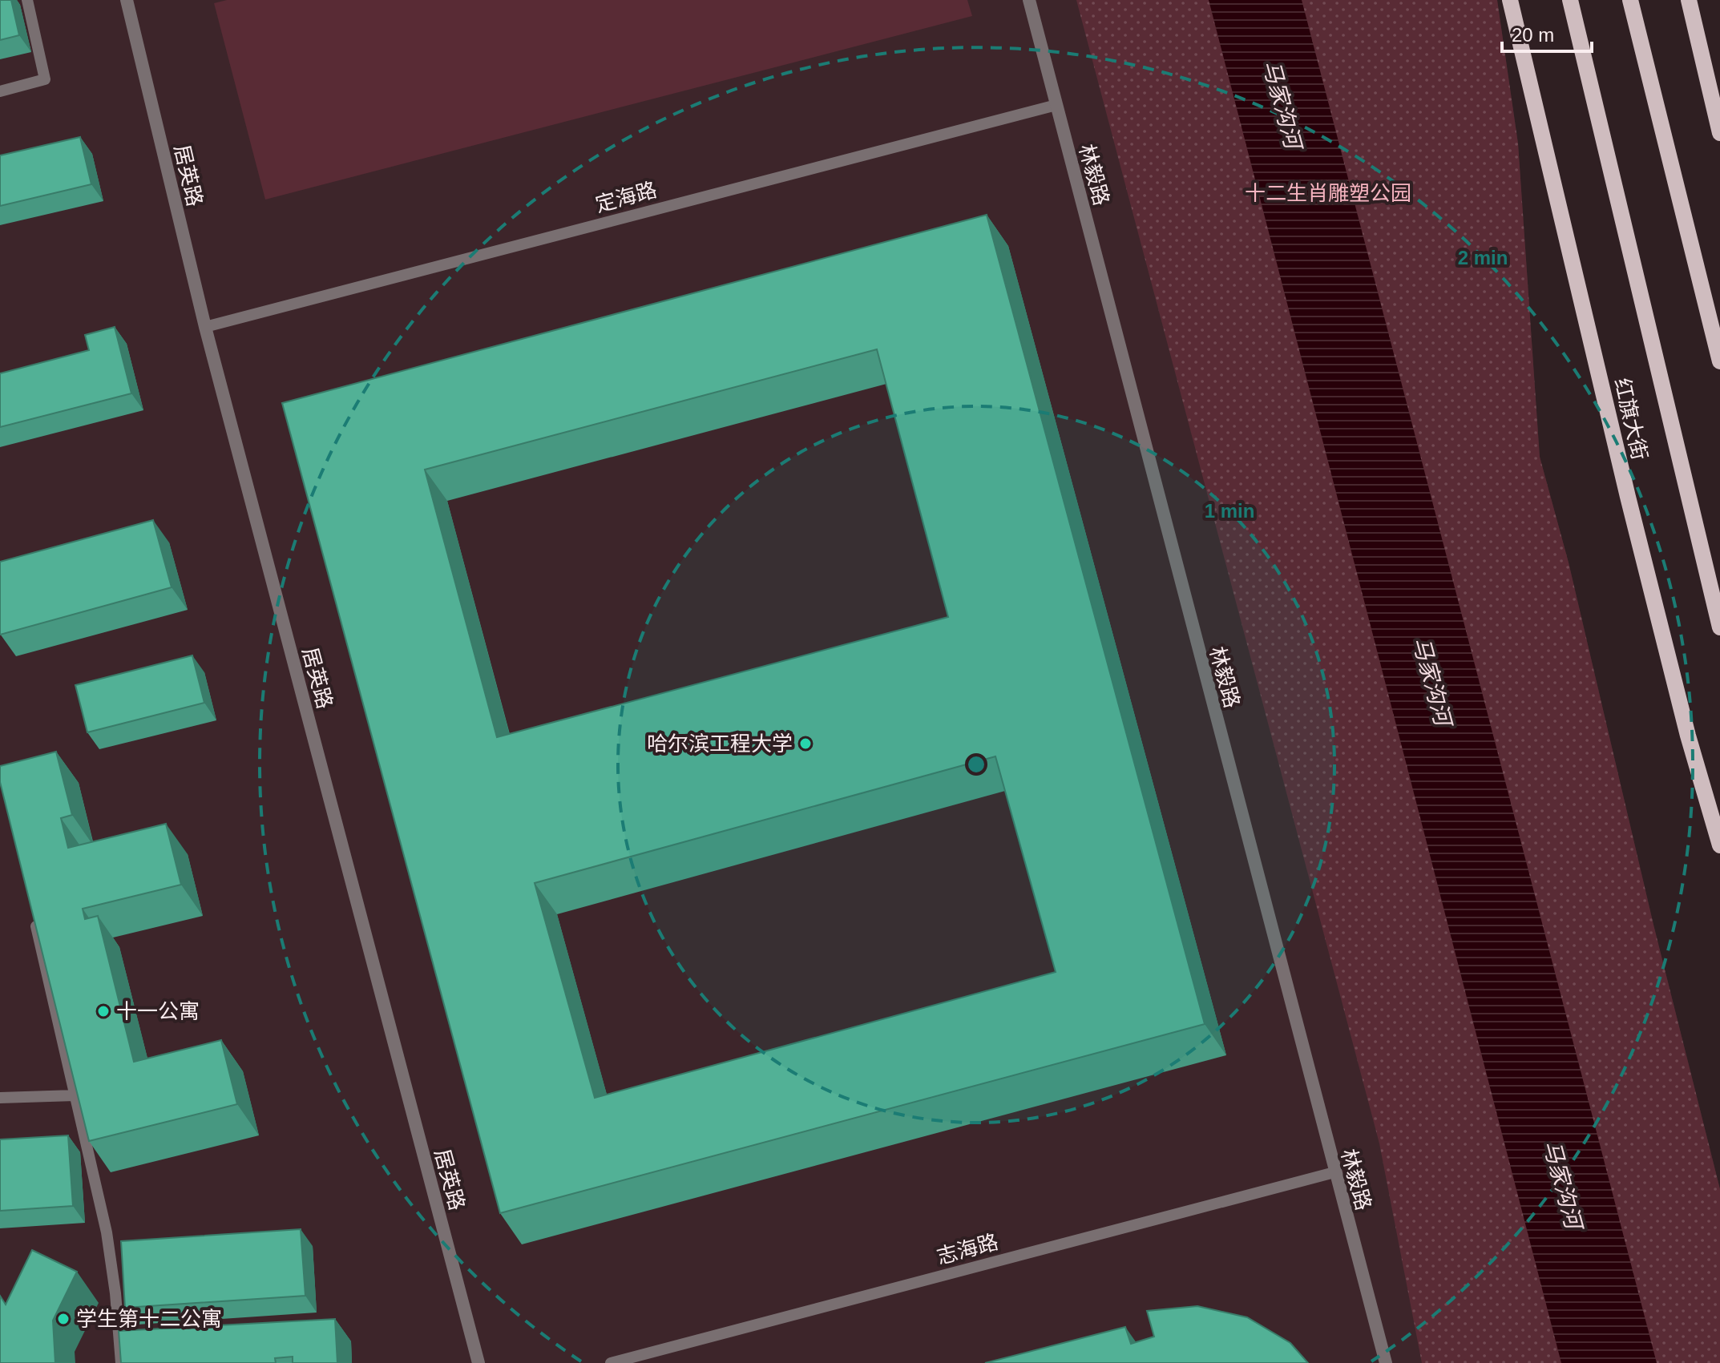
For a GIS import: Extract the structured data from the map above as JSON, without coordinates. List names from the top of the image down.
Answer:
{
  "streets": {
    "main road": ["红旗大街"],
    "street": ["林毅路", "居英路"],
    "lane": ["定海路", "志海路"]
  },
  "crossings": [
    ["林毅路", "定海路"],
    ["林毅路", "志海路"],
    ["居英路", "定海路"]
  ],
  "water": ["马家沟河"],
  "parks": ["十二生肖雕塑公园"],
  "places": ["哈尔滨工程大学", "十一公寓", "学生第十二公寓"],
  "scale_bar": "20 m",
  "rings": ["2 min", "1 min"]
}
